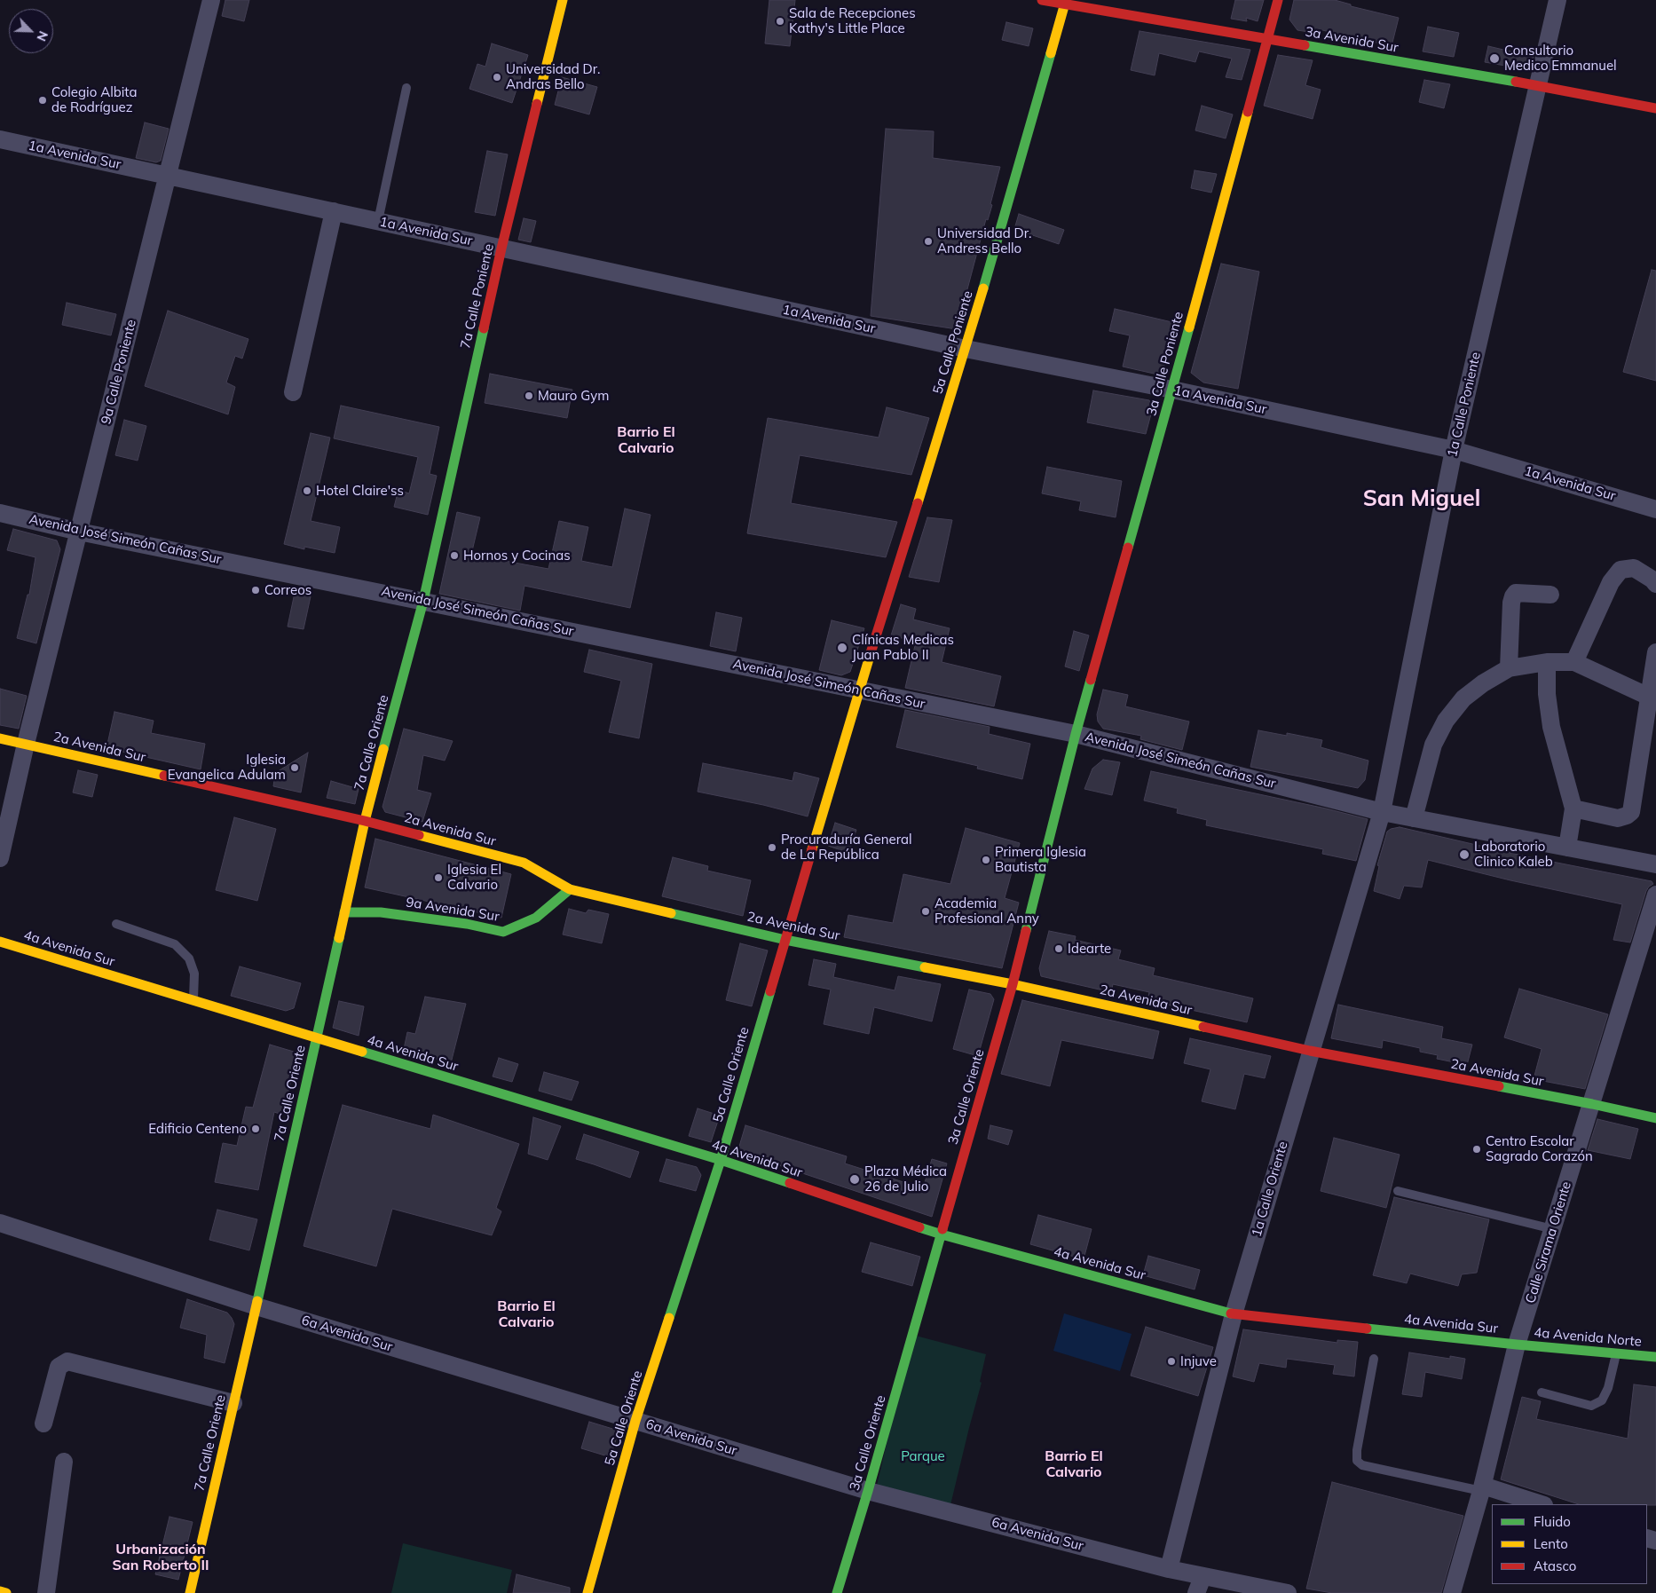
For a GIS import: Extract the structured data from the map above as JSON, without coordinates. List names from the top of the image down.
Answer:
{
  "streets": {
    "street": [
      "3a Avenida Sur",
      "1a Avenida Sur",
      "7a Calle Poniente",
      "5a Calle Poniente",
      "3a Calle Poniente",
      "9a Calle Poniente",
      "1a Calle Poniente",
      "Avenida José Simeón Cañas Sur",
      "7a Calle Oriente",
      "2a Avenida Sur",
      "9a Avenida Sur",
      "4a Avenida Sur",
      "5a Calle Oriente",
      "3a Calle Oriente",
      "1a Calle Oriente",
      "Calle Sirama Oriente",
      "6a Avenida Sur",
      "4a Avenida Norte"
    ]
  },
  "crossings": [
    ["3a Avenida Sur", "5a Calle Poniente"],
    ["3a Avenida Sur", "3a Calle Poniente"],
    ["3a Avenida Sur", "1a Calle Poniente"],
    ["1a Avenida Sur", "7a Calle Poniente"],
    ["1a Avenida Sur", "5a Calle Poniente"],
    ["1a Avenida Sur", "3a Calle Poniente"],
    ["1a Avenida Sur", "9a Calle Poniente"],
    ["1a Avenida Sur", "1a Calle Poniente"],
    ["7a Calle Poniente", "Avenida José Simeón Cañas Sur"],
    ["7a Calle Poniente", "7a Calle Oriente"],
    ["5a Calle Poniente", "Avenida José Simeón Cañas Sur"],
    ["5a Calle Poniente", "5a Calle Oriente"],
    ["3a Calle Poniente", "Avenida José Simeón Cañas Sur"],
    ["3a Calle Poniente", "3a Calle Oriente"],
    ["9a Calle Poniente", "Avenida José Simeón Cañas Sur"],
    ["9a Calle Poniente", "2a Avenida Sur"],
    ["1a Calle Poniente", "Avenida José Simeón Cañas Sur"],
    ["1a Calle Poniente", "1a Calle Oriente"],
    ["Avenida José Simeón Cañas Sur", "7a Calle Oriente"],
    ["Avenida José Simeón Cañas Sur", "5a Calle Oriente"],
    ["Avenida José Simeón Cañas Sur", "3a Calle Oriente"],
    ["Avenida José Simeón Cañas Sur", "1a Calle Oriente"],
    ["7a Calle Oriente", "2a Avenida Sur"],
    ["7a Calle Oriente", "9a Avenida Sur"],
    ["7a Calle Oriente", "4a Avenida Sur"],
    ["7a Calle Oriente", "6a Avenida Sur"],
    ["2a Avenida Sur", "9a Avenida Sur"],
    ["2a Avenida Sur", "5a Calle Oriente"],
    ["2a Avenida Sur", "3a Calle Oriente"],
    ["2a Avenida Sur", "1a Calle Oriente"],
    ["2a Avenida Sur", "Calle Sirama Oriente"],
    ["4a Avenida Sur", "5a Calle Oriente"],
    ["4a Avenida Sur", "3a Calle Oriente"],
    ["4a Avenida Sur", "1a Calle Oriente"],
    ["4a Avenida Sur", "Calle Sirama Oriente"],
    ["4a Avenida Sur", "4a Avenida Norte"],
    ["5a Calle Oriente", "6a Avenida Sur"],
    ["3a Calle Oriente", "6a Avenida Sur"],
    ["1a Calle Oriente", "6a Avenida Sur"],
    ["Calle Sirama Oriente", "4a Avenida Norte"]
  ],
  "districts": [
    "Barrio El Calvario",
    "San Miguel",
    "Barrio El Calvario",
    "Barrio El Calvario",
    "Urbanización San Roberto II"
  ],
  "parks": ["Parque"],
  "places": [
    "Sala de Recepciones Kathy's Little Place",
    "Consultorio Medico Emmanuel",
    "Universidad Dr. Andras Bello",
    "Colegio Albita de Rodríguez",
    "Universidad Dr. Andress Bello",
    "Mauro Gym",
    "Hotel Claire'ss",
    "Hornos y Cocinas",
    "Correos",
    "Clínicas Medicas Juan Pablo II",
    "Iglesia Evangelica Adulam",
    "Procuraduría General de La República",
    "Laboratorio Clinico Kaleb",
    "Primera Iglesia Bautista",
    "Iglesia El Calvario",
    "Academia Profesional Anny",
    "Idearte",
    "Edificio Centeno",
    "Centro Escolar Sagrado Corazón",
    "Plaza Médica 26 de Julio",
    "Injuve"
  ],
  "legend": ["Fluido", "Lento", "Atasco"],
  "north": "bottom right"
}
